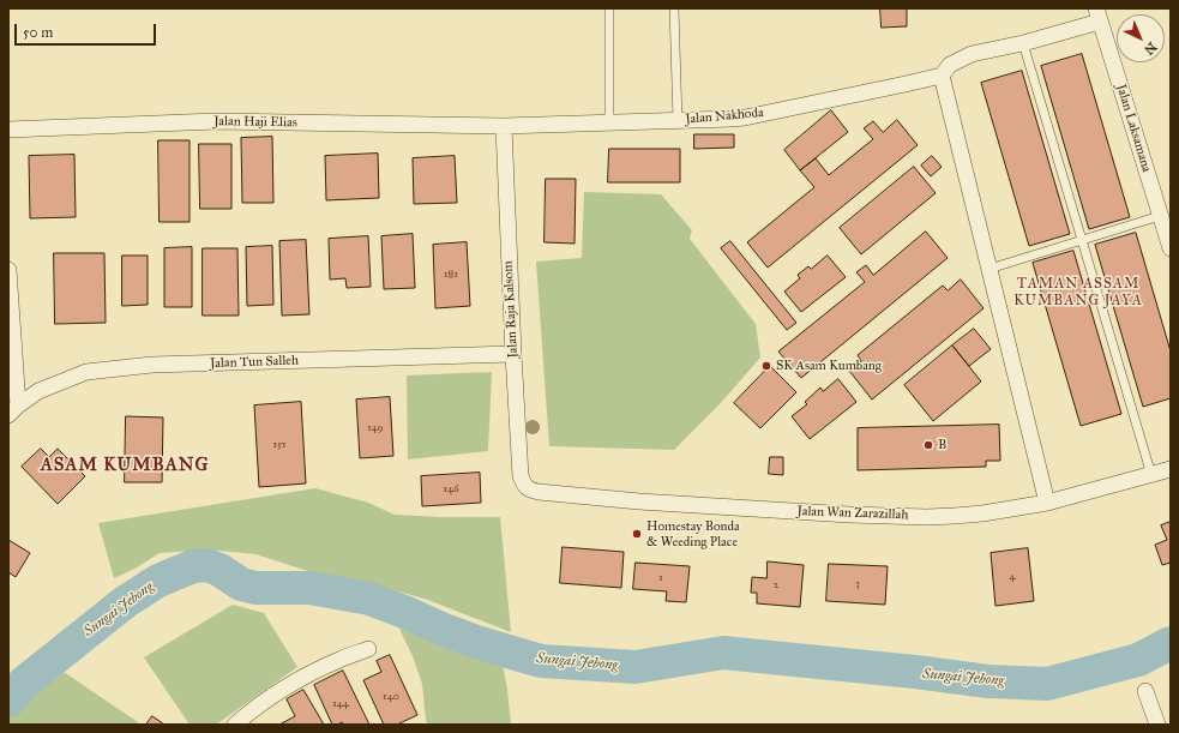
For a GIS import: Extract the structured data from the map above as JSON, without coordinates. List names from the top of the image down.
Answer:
{
  "streets": {
    "street": [
      "Jalan Nakhoda",
      "Jalan Haji Elias",
      "Jalan Laksamana",
      "Jalan Raja Kalsom",
      "Jalan Tun Salleh",
      "Jalan Wan Zarazillah"
    ]
  },
  "crossings": [
    ["Jalan Nakhoda", "Jalan Haji Elias"],
    ["Jalan Nakhoda", "Jalan Raja Kalsom"],
    ["Jalan Haji Elias", "Jalan Raja Kalsom"],
    ["Jalan Raja Kalsom", "Jalan Tun Salleh"],
    ["Jalan Raja Kalsom", "Jalan Wan Zarazillah"]
  ],
  "districts": ["TAMAN ASSAM KUMBANG JAYA", "ASAM KUMBANG"],
  "water": ["Sungai Jebong"],
  "places": ["SK Asam Kumbang", "B", "Homestay Bonda & Weeding Place"],
  "house_numbers": [
    "181",
    "149",
    "151",
    "146",
    "4",
    "1",
    "3",
    "2",
    "140",
    "144"
  ],
  "scale_bar": "50 m",
  "north": "bottom right"
}
